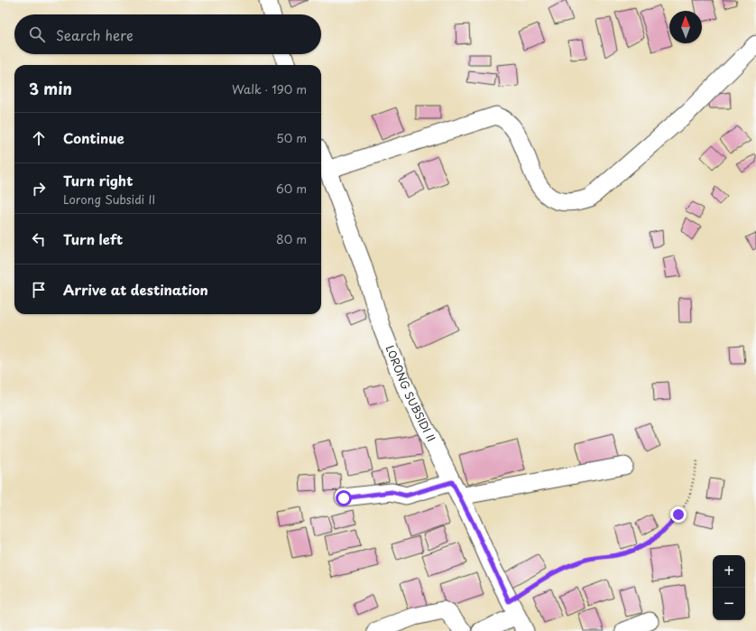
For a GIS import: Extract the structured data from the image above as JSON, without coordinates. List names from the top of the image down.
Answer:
{
  "streets": {
    "street": ["LORONG SUBSIDI II"]
  },
  "north": "top",
  "page": {
    "search": "Search here",
    "heading": ["3 min", "Walk · 190 m"],
    "list": [
      ["Continue", "50 m"],
      ["Turn right", "Lorong Subsidi II", "60 m"],
      ["Turn left", "80 m"],
      "Arrive at destination"
    ],
    "map_buttons": ["+", "−"]
  }
}
